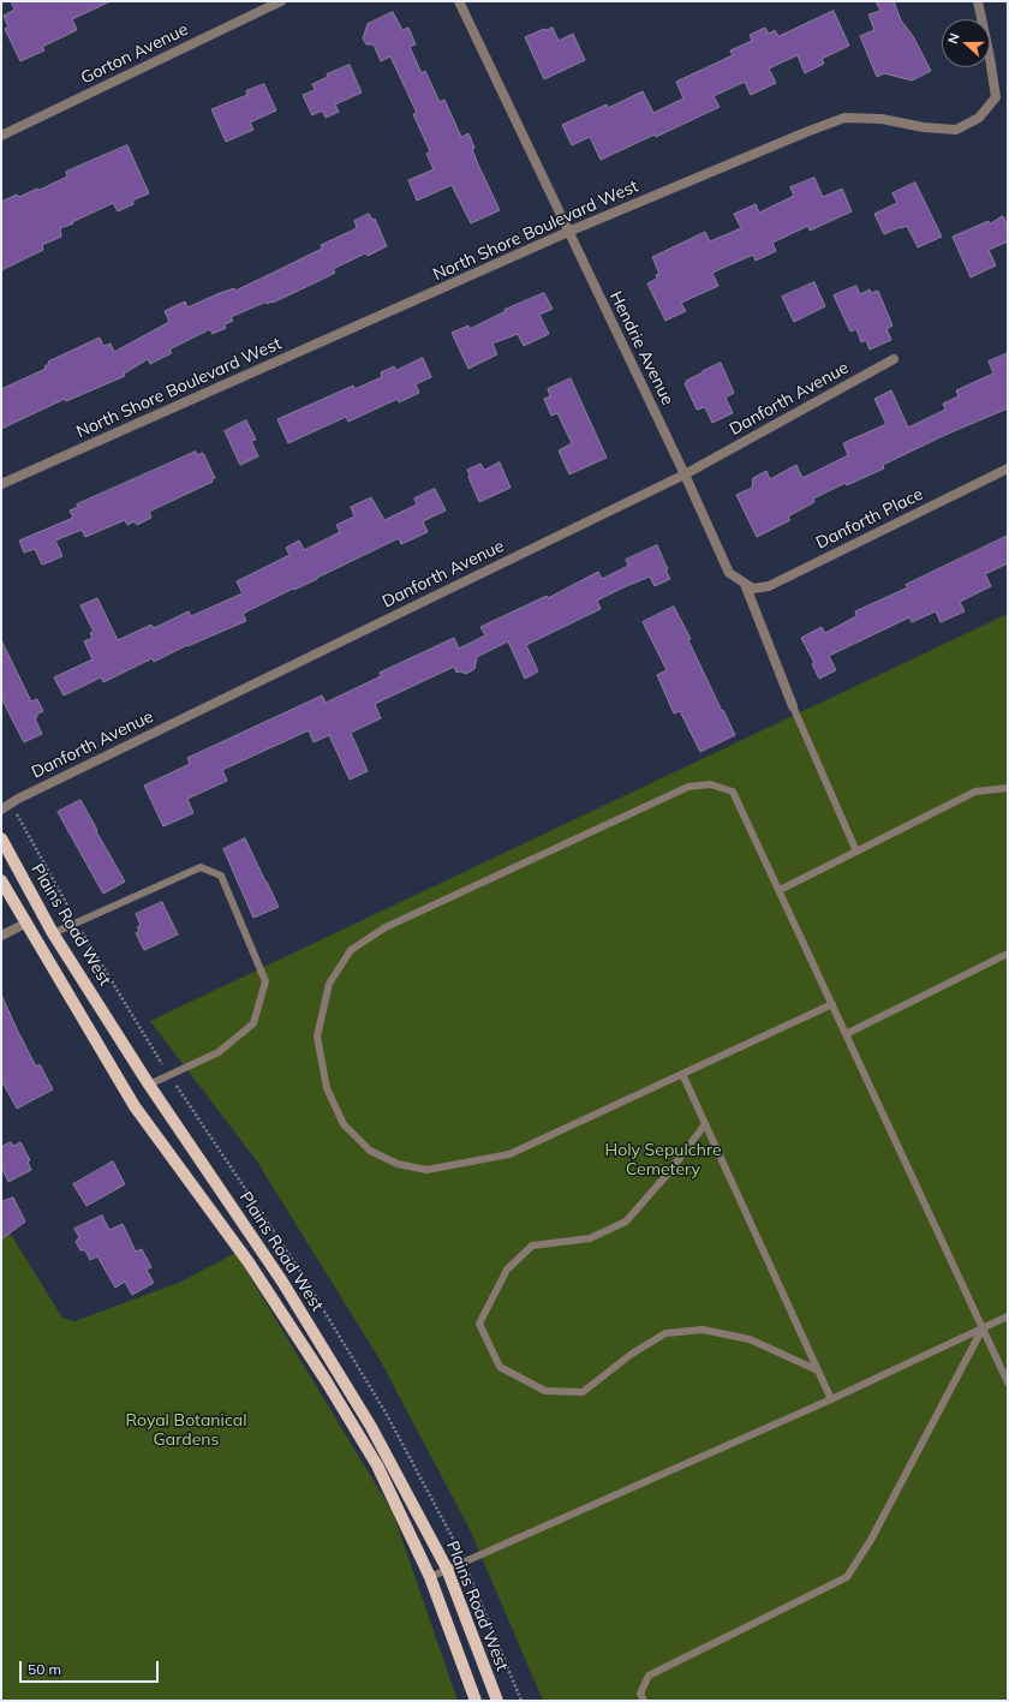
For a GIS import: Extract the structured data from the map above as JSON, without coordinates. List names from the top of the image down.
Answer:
{
  "streets": {
    "main road": ["Plains Road West"],
    "street": [
      "Gorton Avenue",
      "North Shore Boulevard West",
      "Hendrie Avenue",
      "Danforth Avenue",
      "Danforth Place"
    ]
  },
  "crossings": [
    ["North Shore Boulevard West", "Hendrie Avenue"],
    ["Hendrie Avenue", "Danforth Avenue"],
    ["Hendrie Avenue", "Danforth Place"]
  ],
  "parks": ["Holy Sepulchre Cemetery", "Royal Botanical Gardens"],
  "scale_bar": "50 m",
  "north": "left"
}
